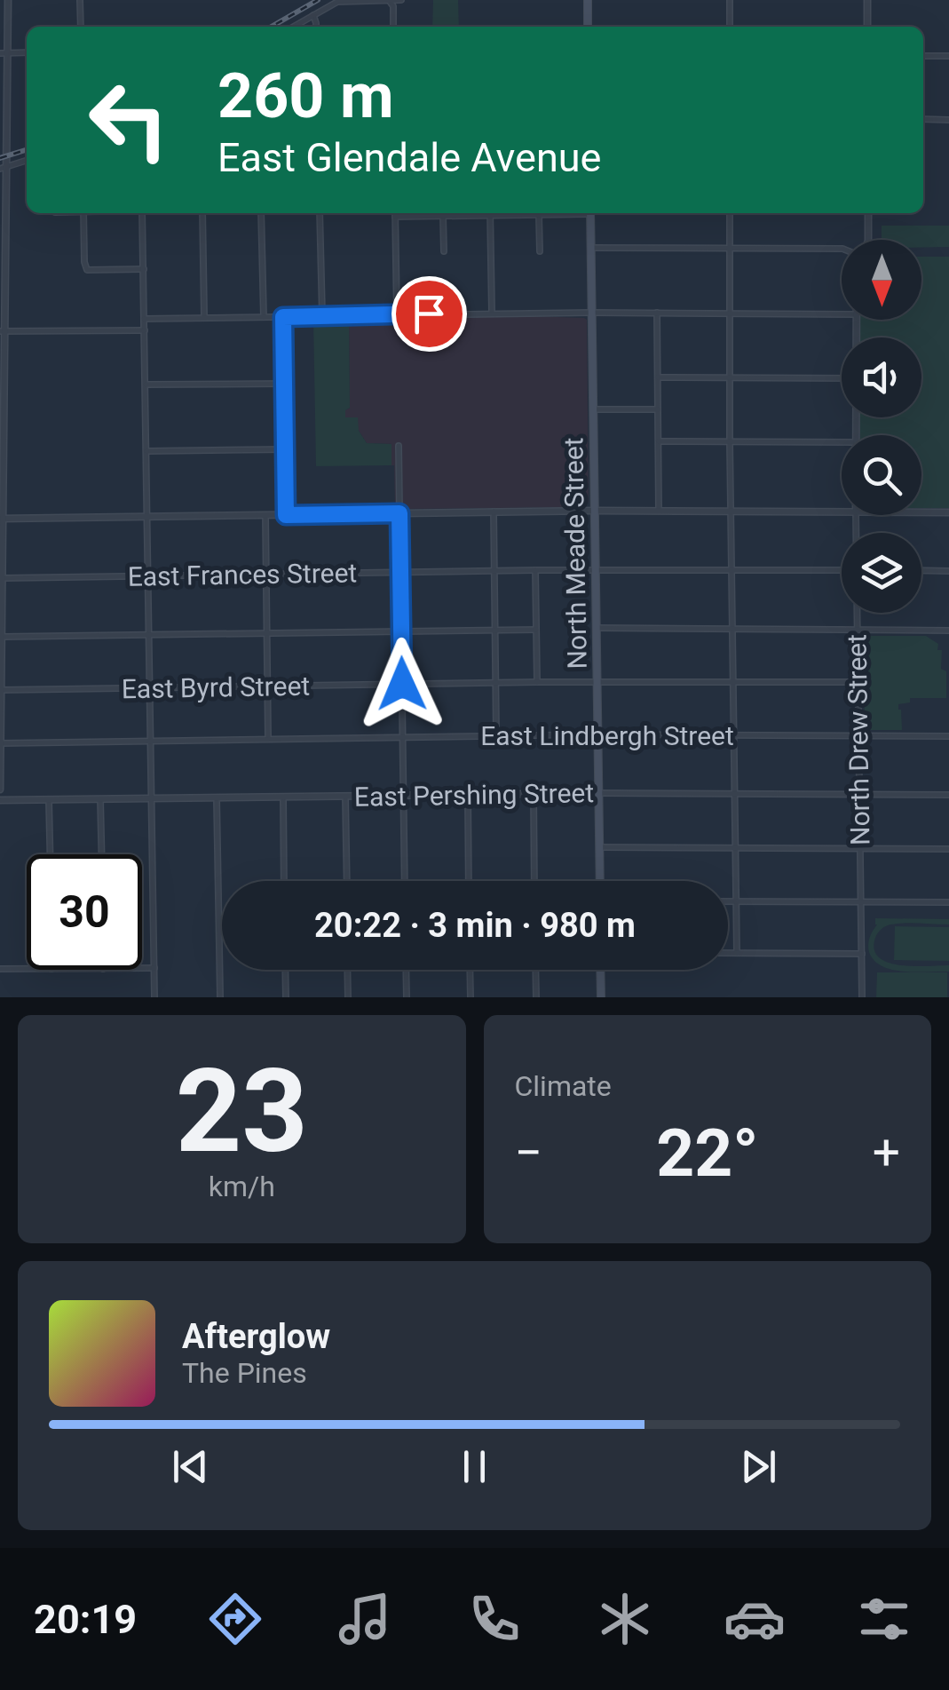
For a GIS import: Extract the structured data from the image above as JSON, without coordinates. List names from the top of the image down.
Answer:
{
  "streets": {
    "main road": ["North Meade Street"],
    "street": [
      "East Frances Street",
      "East Byrd Street",
      "East Lindbergh Street",
      "North Drew Street",
      "East Pershing Street"
    ]
  },
  "crossings": [
    ["North Meade Street", "East Frances Street"],
    ["North Meade Street", "East Byrd Street"],
    ["North Meade Street", "East Lindbergh Street"],
    ["North Meade Street", "East Pershing Street"],
    ["East Byrd Street", "North Drew Street"],
    ["East Lindbergh Street", "North Drew Street"],
    ["North Drew Street", "East Pershing Street"]
  ],
  "north": "bottom",
  "page": {
    "turn": ["260 m", "East Glendale Avenue"],
    "limit": "30",
    "trip": "20:22 · 3 min · 980 m",
    "tile": [
      ["23", "km/h"],
      "Climate"
    ],
    "heat": ["−", "22°", "+"],
    "song": ["Afterglow", "The Pines"],
    "tabs": "20:19"
  }
}
